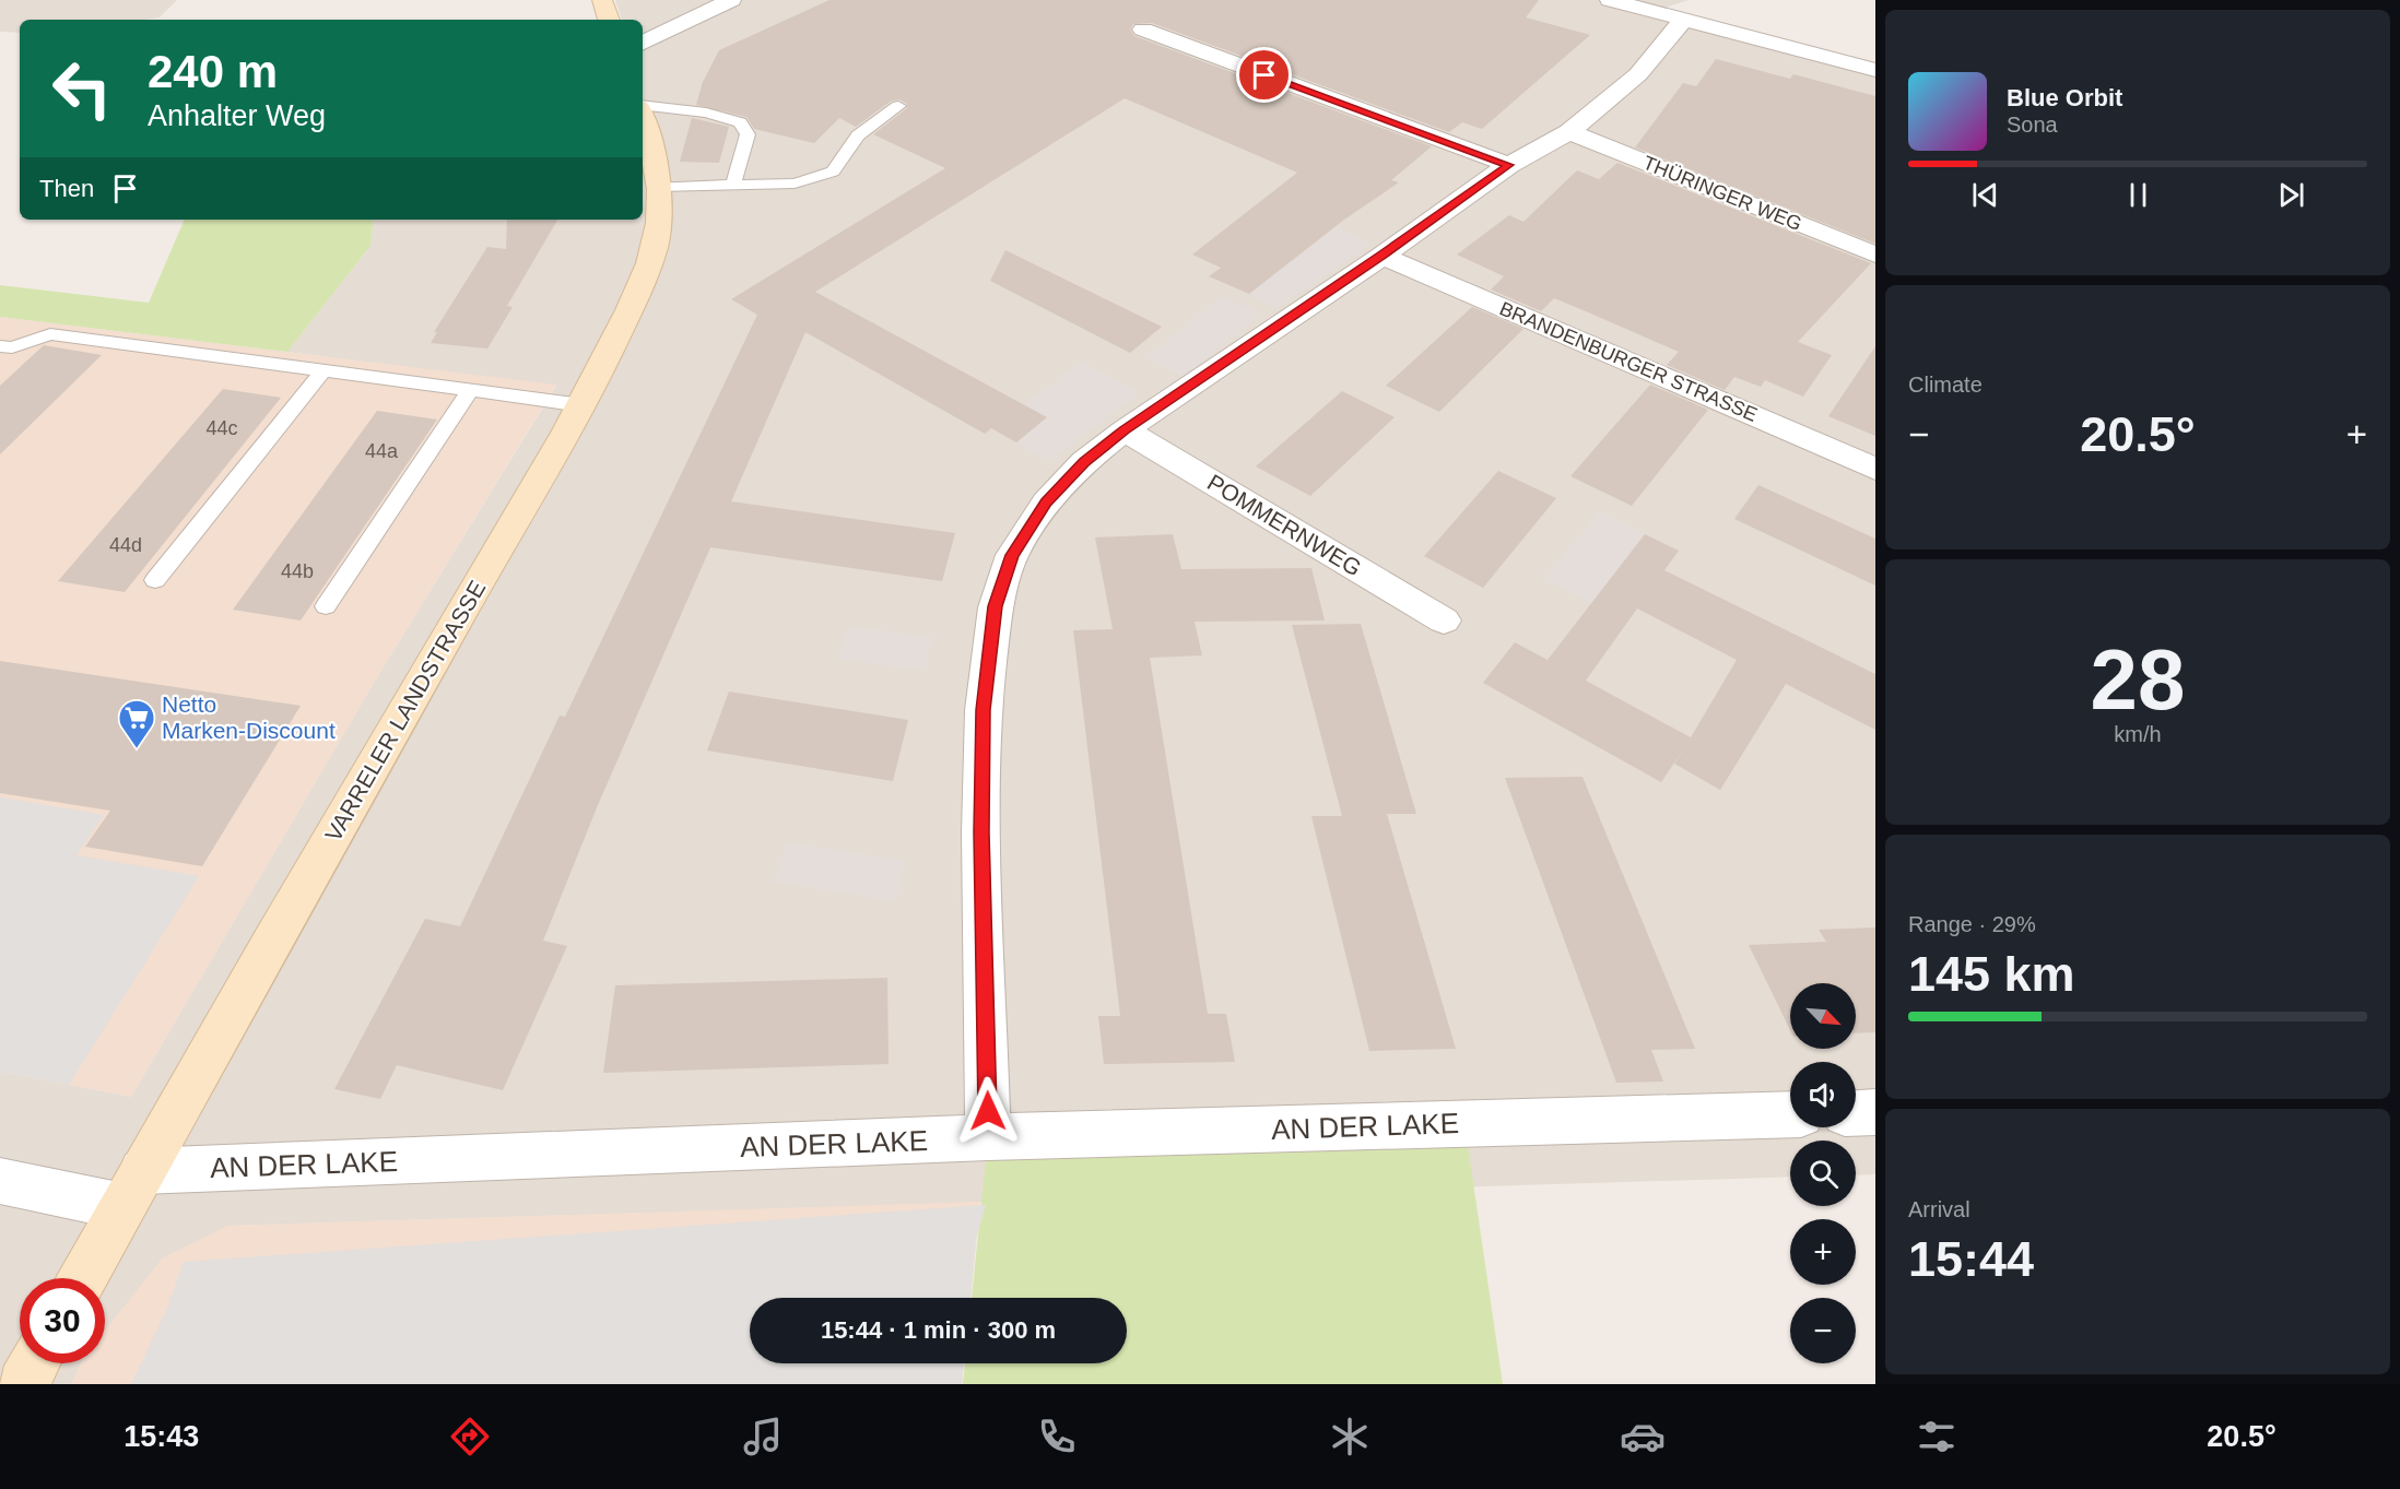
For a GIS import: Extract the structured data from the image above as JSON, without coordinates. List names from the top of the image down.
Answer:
{
  "streets": {
    "main road": ["VARRELER LANDSTRASSE"],
    "street": [
      "THÜRINGER WEG",
      "BRANDENBURGER STRASSE",
      "POMMERNWEG",
      "AN DER LAKE"
    ]
  },
  "crossings": [
    ["VARRELER LANDSTRASSE", "AN DER LAKE"]
  ],
  "places": {
    "supermarket": ["Netto Marken-Discount"]
  },
  "house_numbers": [
    "44c",
    "44a",
    "44d",
    "44b"
  ],
  "north": "bottom right",
  "page": {
    "turn": ["240 m", "Anhalter Weg"],
    "song": ["Blue Orbit", "Sona"],
    "then": "Then",
    "tile": [
      "Climate",
      ["28", "km/h"],
      ["Range · 29%", "145 km"],
      ["Arrival", "15:44"]
    ],
    "heat": ["−", "20.5°", "+"],
    "map_buttons": ["+", "−"],
    "limit": "30",
    "trip": "15:44 · 1 min · 300 m",
    "tabs": ["15:43", "20.5°"]
  }
}
